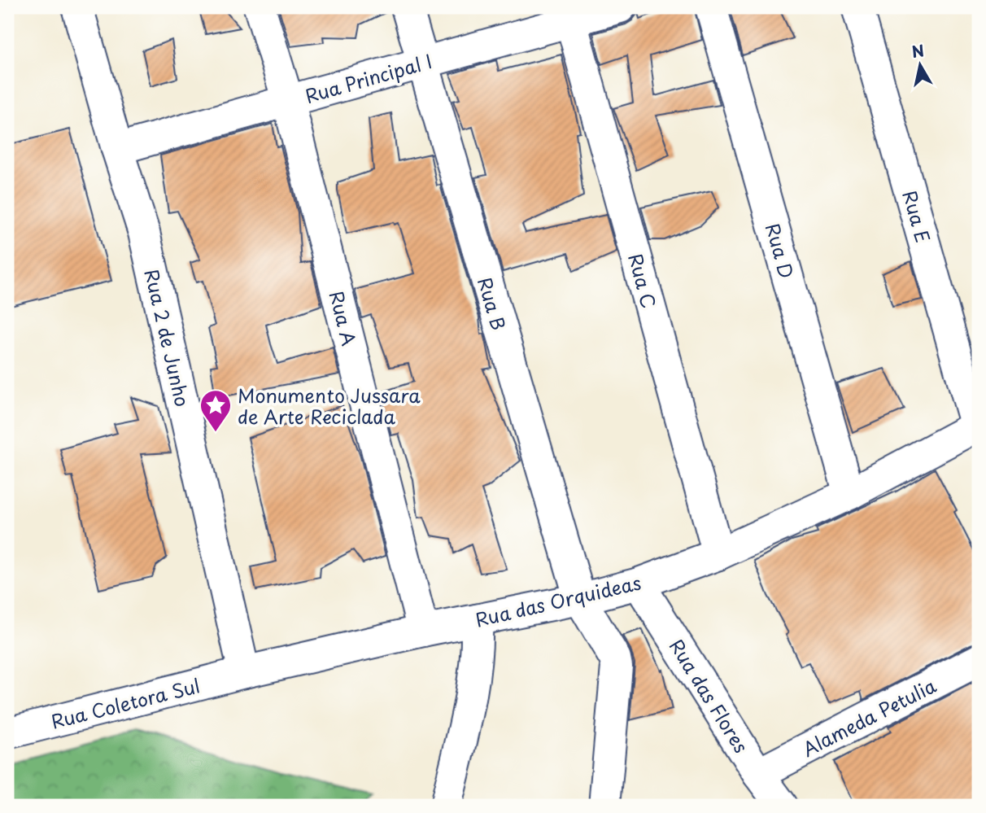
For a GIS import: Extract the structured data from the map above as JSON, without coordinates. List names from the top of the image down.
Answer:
{
  "streets": {
    "street": [
      "Rua Principal I",
      "Rua E",
      "Rua D",
      "Rua C",
      "Rua B",
      "Rua A",
      "Rua 2 de Junho",
      "Rua das Orquideas",
      "Rua das Flores",
      "Rua Coletora Sul",
      "Alameda Petulia"
    ]
  },
  "crossings": [
    ["Rua Principal I", "Rua C"],
    ["Rua Principal I", "Rua B"],
    ["Rua Principal I", "Rua A"],
    ["Rua Principal I", "Rua 2 de Junho"],
    ["Rua E", "Rua das Orquideas"],
    ["Rua D", "Rua das Orquideas"],
    ["Rua C", "Rua das Orquideas"],
    ["Rua B", "Rua das Orquideas"],
    ["Rua A", "Rua das Orquideas"],
    ["Rua 2 de Junho", "Rua das Orquideas"],
    ["Rua 2 de Junho", "Rua Coletora Sul"],
    ["Rua das Orquideas", "Rua das Flores"],
    ["Rua das Orquideas", "Rua Coletora Sul"],
    ["Rua das Flores", "Alameda Petulia"]
  ],
  "places": {
    "place": ["Monumento Jussara de Arte Reciclada"]
  },
  "north": "top"
}
